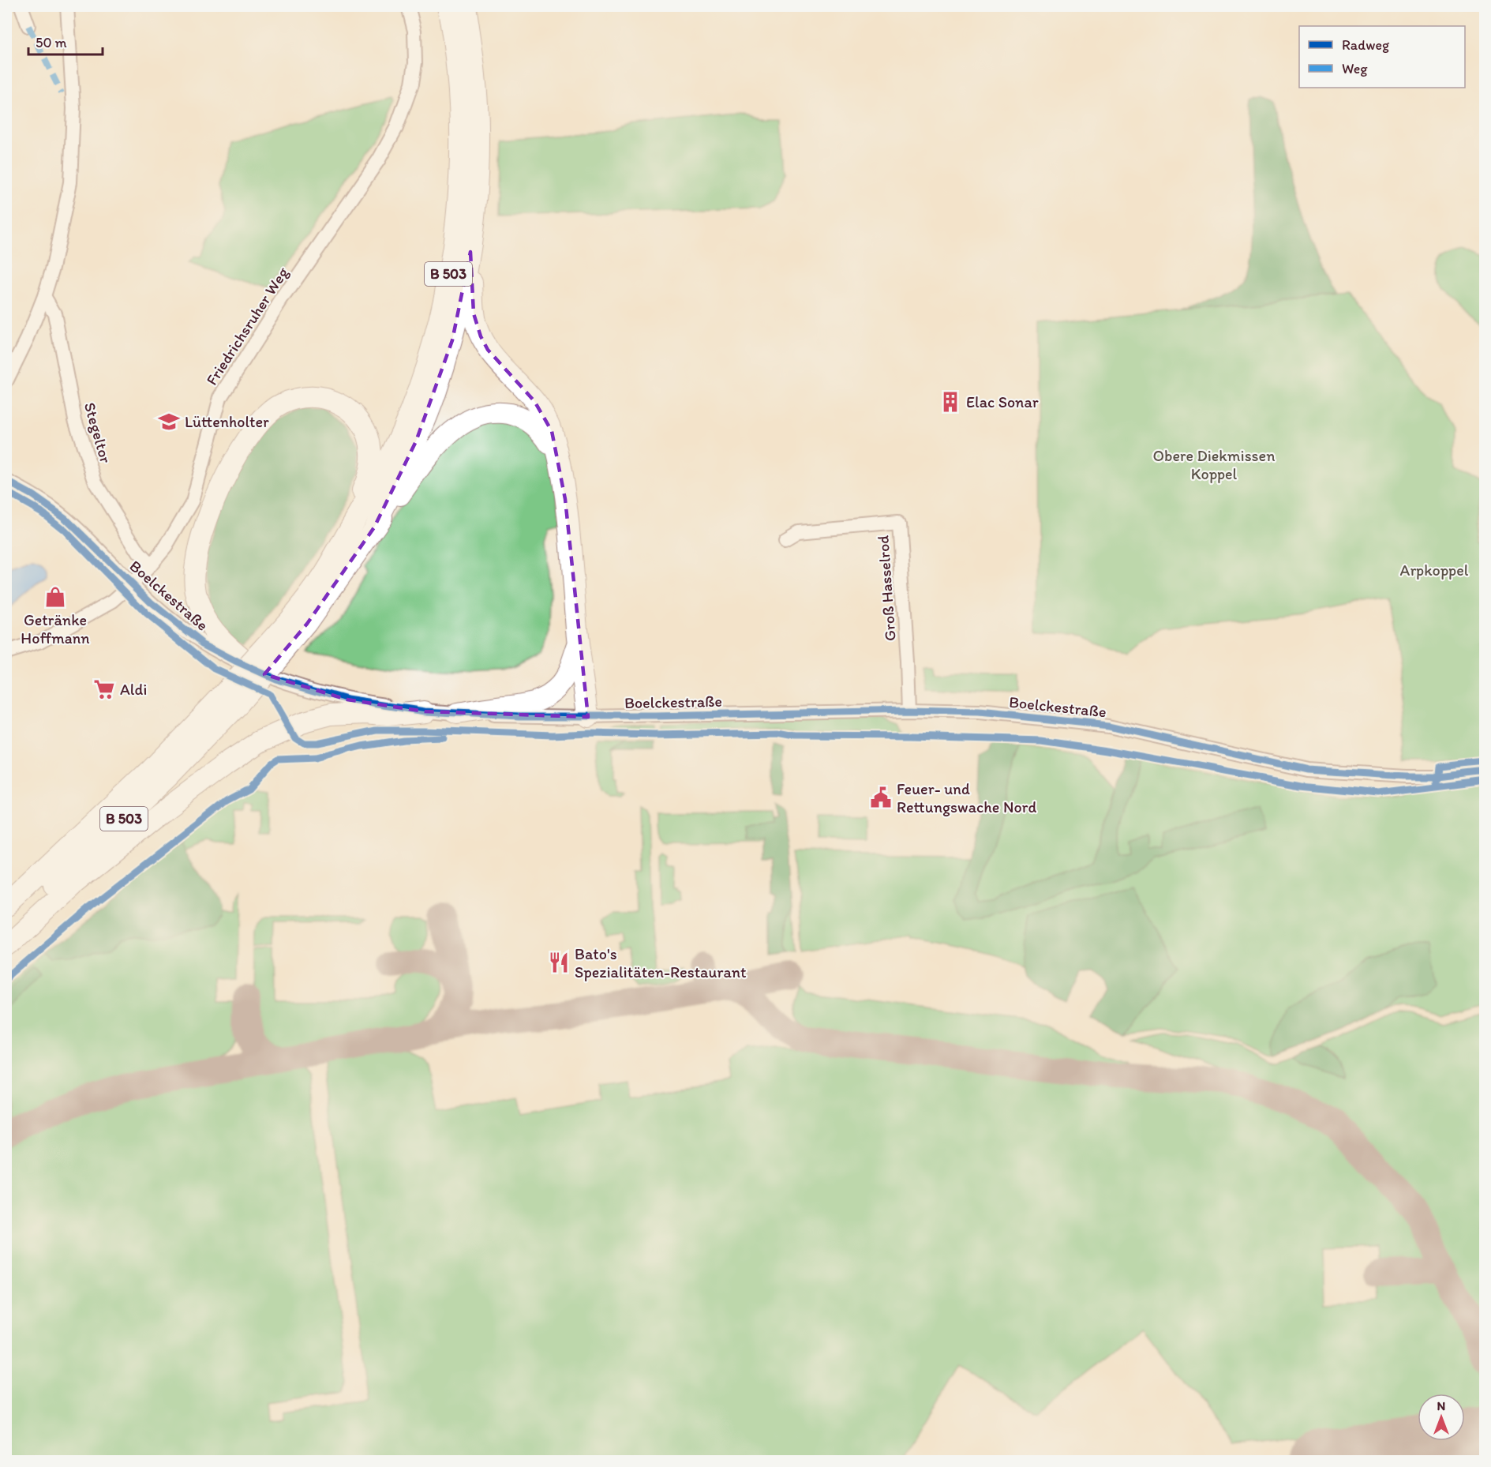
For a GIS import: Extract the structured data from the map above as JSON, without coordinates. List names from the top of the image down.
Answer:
{
  "streets": {
    "highway": ["B 503"],
    "street": [
      "Friedrichsruher Weg",
      "Stegeltor",
      "Groß Hasselrod",
      "Boelckestraße"
    ]
  },
  "crossings": [
    ["B 503", "Boelckestraße"],
    ["Friedrichsruher Weg", "Stegeltor"],
    ["Friedrichsruher Weg", "Boelckestraße"],
    ["Groß Hasselrod", "Boelckestraße"]
  ],
  "parks": ["Obere Diekmissen Koppel", "Arpkoppel"],
  "places": {
    "building": ["Elac Sonar"],
    "school or university": ["Lüttenholter"],
    "shop": ["Getränke Hoffmann"],
    "supermarket": ["Aldi"],
    "public building": ["Feuer- und Rettungswache Nord"],
    "restaurant": ["Bato's Spezialitäten-Restaurant"]
  },
  "legend": ["Radweg", "Weg"],
  "scale_bar": "50 m",
  "north": "top"
}
